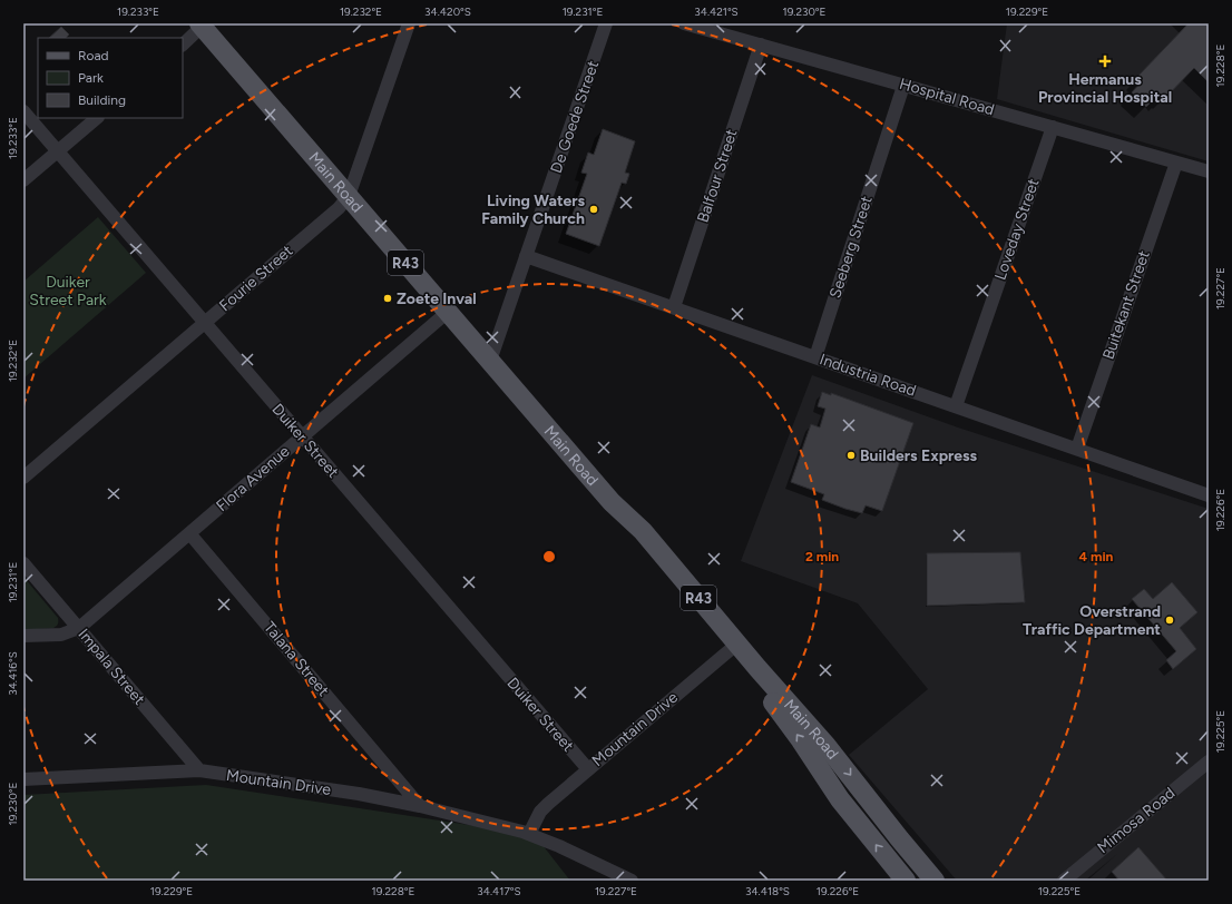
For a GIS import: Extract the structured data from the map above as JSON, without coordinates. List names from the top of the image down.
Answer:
{
  "streets": {
    "main road": ["Main Road", "R43"],
    "street": [
      "Hospital Road",
      "De Goede Street",
      "Balfour Street",
      "Loveday Street",
      "Seeberg Street",
      "Fourie Street",
      "Buitekant Street",
      "Industria Road",
      "Duiker Street",
      "Flora Avenue",
      "Talana Street",
      "Impala Street",
      "Mountain Drive",
      "Mimosa Road"
    ]
  },
  "crossings": [
    ["Hospital Road", "Balfour Street"],
    ["Hospital Road", "Loveday Street"],
    ["Hospital Road", "Seeberg Street"],
    ["Hospital Road", "Buitekant Street"],
    ["De Goede Street", "Main Road"],
    ["De Goede Street", "Industria Road"],
    ["Balfour Street", "Industria Road"],
    ["Main Road", "Fourie Street"],
    ["Main Road", "Flora Avenue"],
    ["Main Road", "Mountain Drive"],
    ["Loveday Street", "Industria Road"],
    ["Seeberg Street", "Industria Road"],
    ["Fourie Street", "Duiker Street"],
    ["Buitekant Street", "Industria Road"],
    ["Duiker Street", "Flora Avenue"],
    ["Duiker Street", "Mountain Drive"],
    ["Flora Avenue", "Talana Street"],
    ["Flora Avenue", "Impala Street"],
    ["Talana Street", "Mountain Drive"],
    ["Impala Street", "Mountain Drive"]
  ],
  "parks": ["Duiker Street Park"],
  "places": {
    "health": ["Hermanus Provincial Hospital"],
    "other": [
      "Living Waters Family Church",
      "Zoete Inval",
      "Builders Express",
      "Overstrand Traffic Department"
    ]
  },
  "legend": ["Road", "Park", "Building"],
  "coordinates": [
    "19.233°E",
    "19.232°E",
    "34.420°S",
    "19.231°E",
    "34.421°S",
    "19.230°E",
    "19.229°E",
    "19.228°E",
    "19.227°E",
    "19.226°E",
    "34.416°S",
    "19.225°E",
    "34.417°S",
    "34.418°S"
  ],
  "rings": ["2 min", "4 min"]
}
